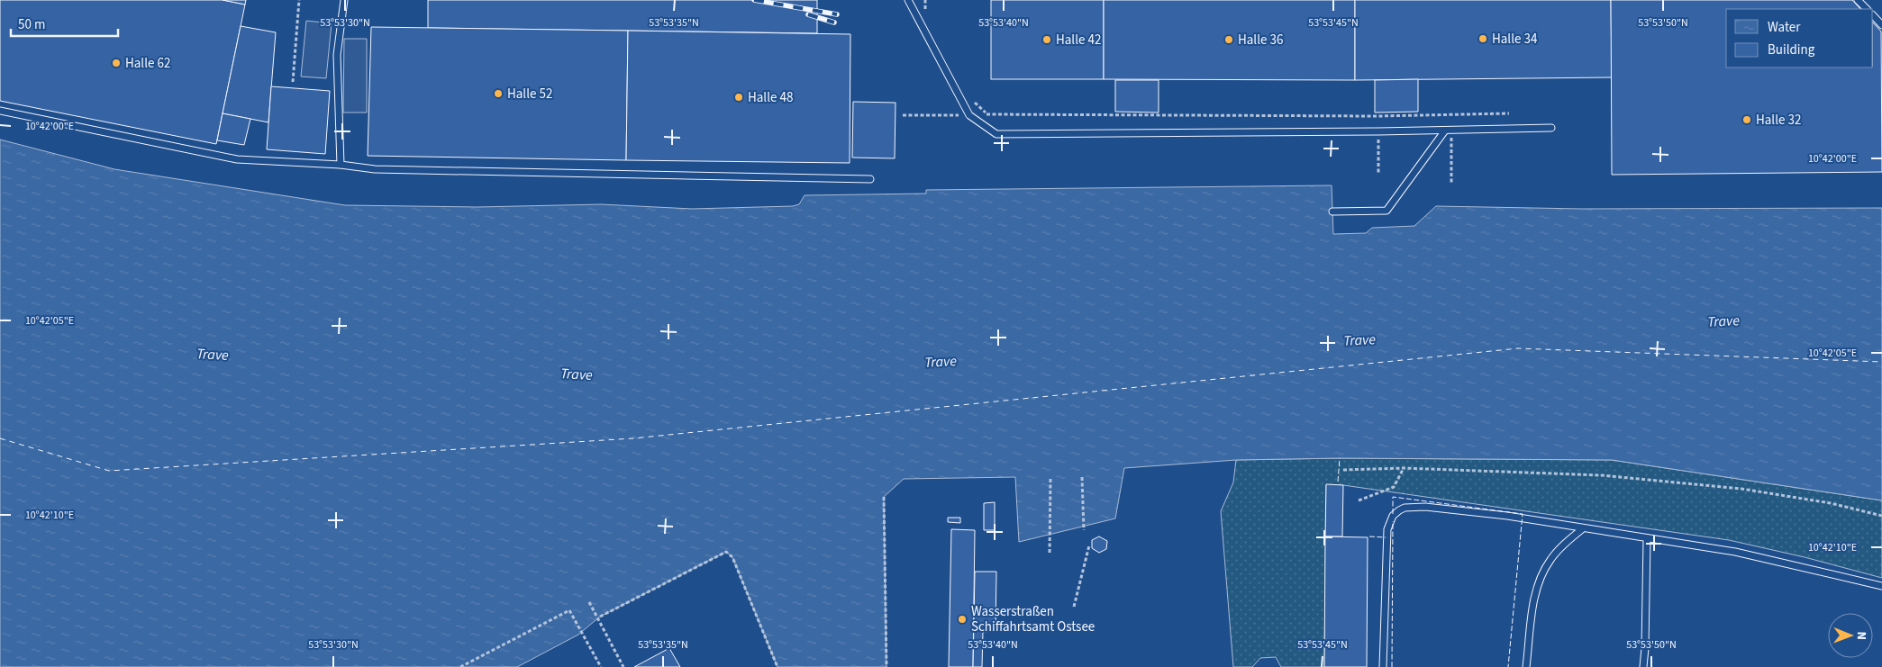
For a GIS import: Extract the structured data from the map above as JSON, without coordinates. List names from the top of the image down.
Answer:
{
  "water": ["Trave"],
  "places": [
    "Halle 34",
    "Halle 42",
    "Halle 36",
    "Halle 62",
    "Halle 52",
    "Halle 48",
    "Halle 32",
    "Wasserstraßen Schiffahrtsamt Ostsee"
  ],
  "legend": ["Water", "Building"],
  "scale_bar": "50 m",
  "north": "right",
  "coordinates": [
    "53°53'30\"N",
    "53°53'35\"N",
    "53°53'40\"N",
    "53°53'45\"N",
    "53°53'50\"N",
    "10°42'00\"E",
    "10°42'05\"E",
    "10°42'10\"E"
  ]
}
